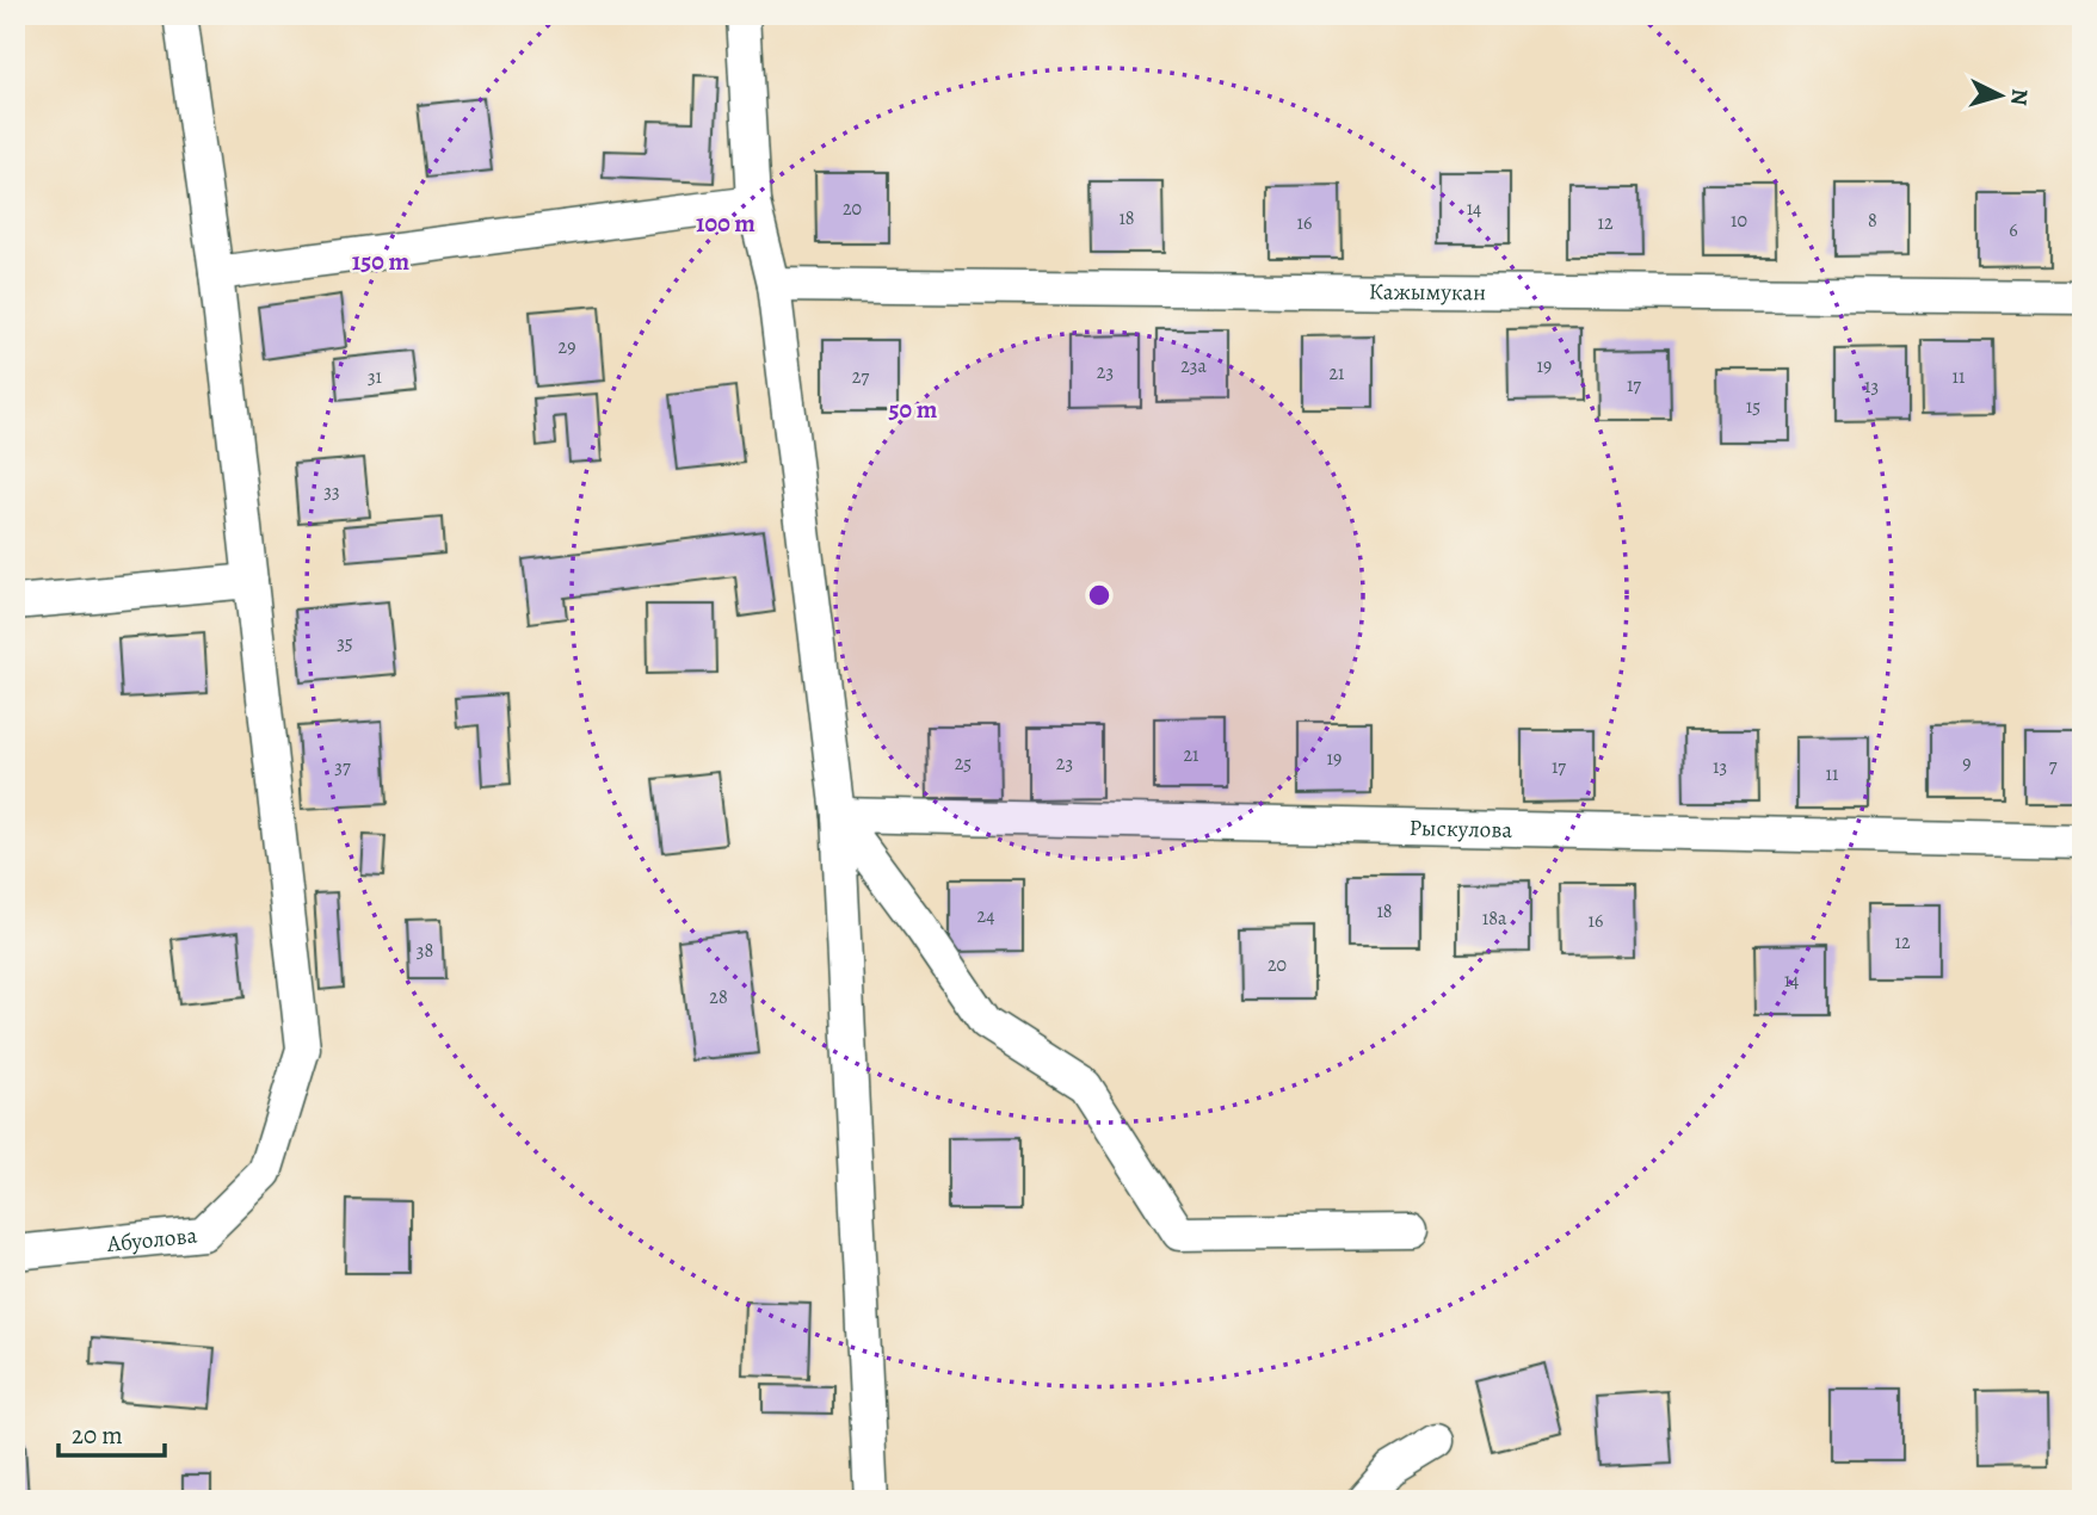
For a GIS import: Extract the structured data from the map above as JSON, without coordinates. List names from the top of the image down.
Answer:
{
  "streets": {
    "street": ["Кажымукан", "Рыскулова", "Абуолова"]
  },
  "house_numbers": [
    "20",
    "14",
    "18",
    "10",
    "8",
    "16",
    "12",
    "6",
    "29",
    "23а",
    "19",
    "23",
    "21",
    "31",
    "27",
    "11",
    "17",
    "13",
    "15",
    "33",
    "35",
    "21",
    "19",
    "25",
    "23",
    "9",
    "7",
    "37",
    "17",
    "13",
    "11",
    "18",
    "24",
    "18а",
    "16",
    "12",
    "38",
    "20",
    "14",
    "28"
  ],
  "scale_bar": "20 m",
  "north": "right",
  "rings": ["100 m", "150 m", "50 m"]
}
